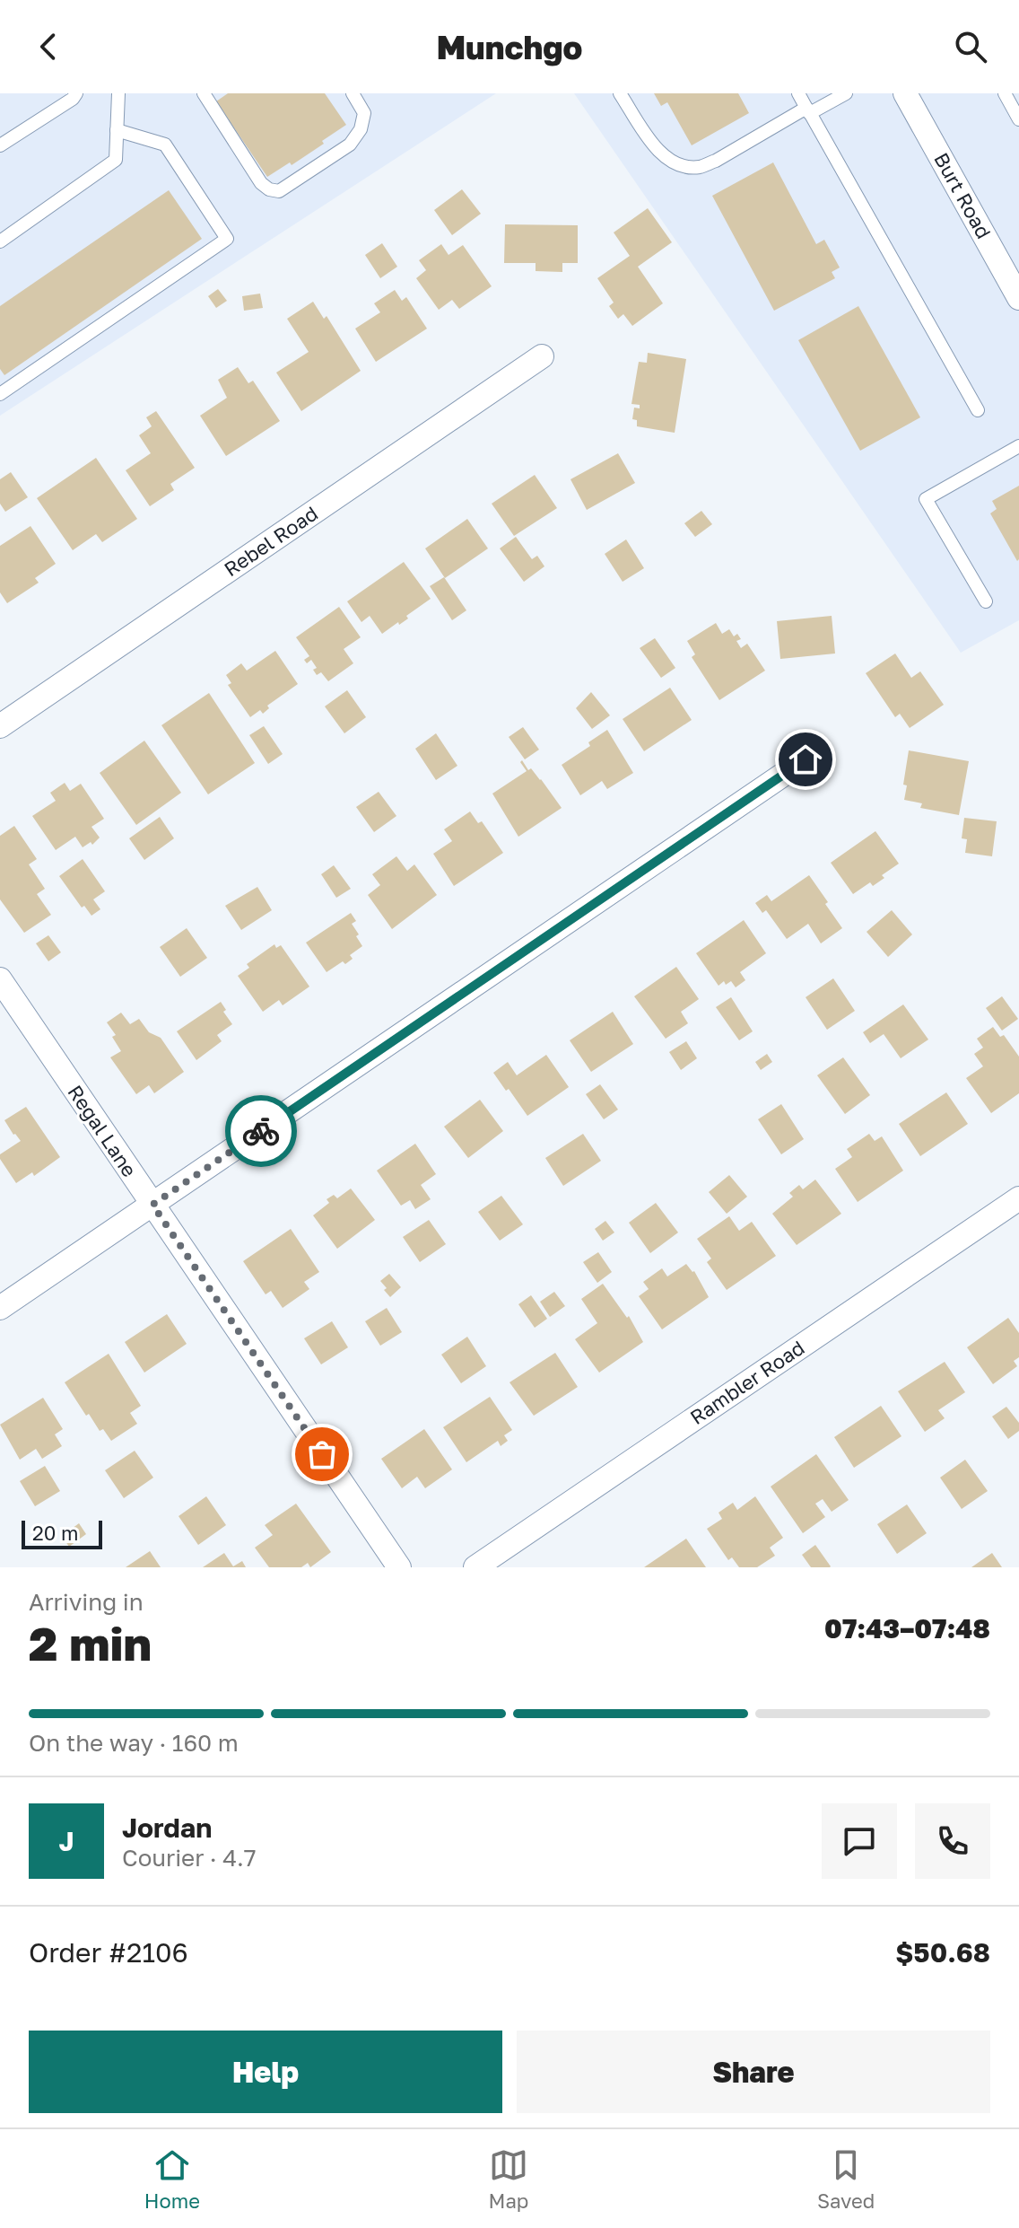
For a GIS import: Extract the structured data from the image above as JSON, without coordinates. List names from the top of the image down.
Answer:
{
  "streets": {
    "street": [
      "Burt Road",
      "Rebel Road",
      "Regal Lane",
      "Rambler Road"
    ]
  },
  "scale_bar": "20 m",
  "page": {
    "header": "Munchgo",
    "scale": "20 m",
    "heading": ["2 min", "Arriving in", "07:43–07:48"],
    "panel": [
      "Jordan",
      "Courier · 4.7",
      "Order #2106",
      "$50.68"
    ],
    "bar": "On the way · 160 m",
    "round": "J",
    "buttons": ["Help", "Share"],
    "tabs": ["Home", "Map", "Saved"]
  }
}
